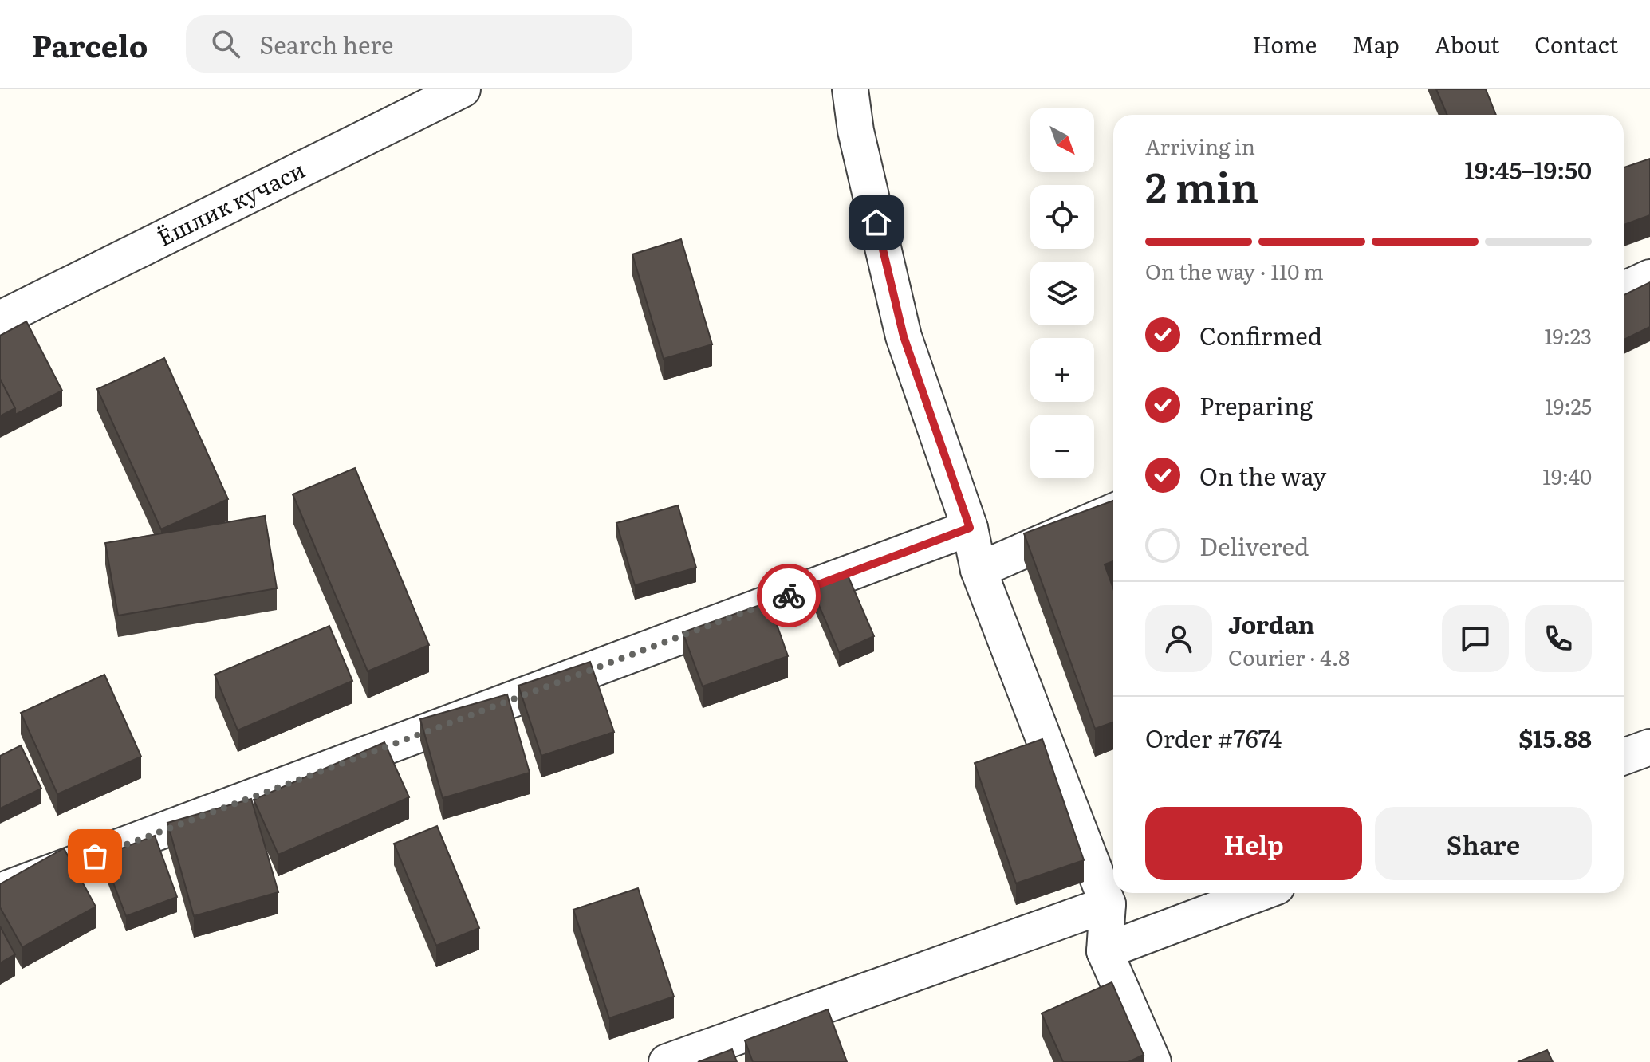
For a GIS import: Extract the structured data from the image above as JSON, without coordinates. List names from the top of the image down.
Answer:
{
  "streets": {
    "street": ["Ёшлик кучаси"]
  },
  "north": "bottom right",
  "page": {
    "header": "Parcelo",
    "search": "Search here",
    "nav": [
      "Home",
      "Map",
      "About",
      "Contact"
    ],
    "map_buttons": ["+", "−"],
    "heading": ["2 min", "Arriving in", "19:45–19:50"],
    "panel": [
      "Jordan",
      "Courier · 4.8",
      "Order #7674",
      "$15.88"
    ],
    "bar": "On the way · 110 m",
    "list": [
      ["Confirmed", "19:23"],
      ["Preparing", "19:25"],
      ["On the way", "19:40"],
      "Delivered"
    ],
    "buttons": ["Help", "Share"]
  }
}
